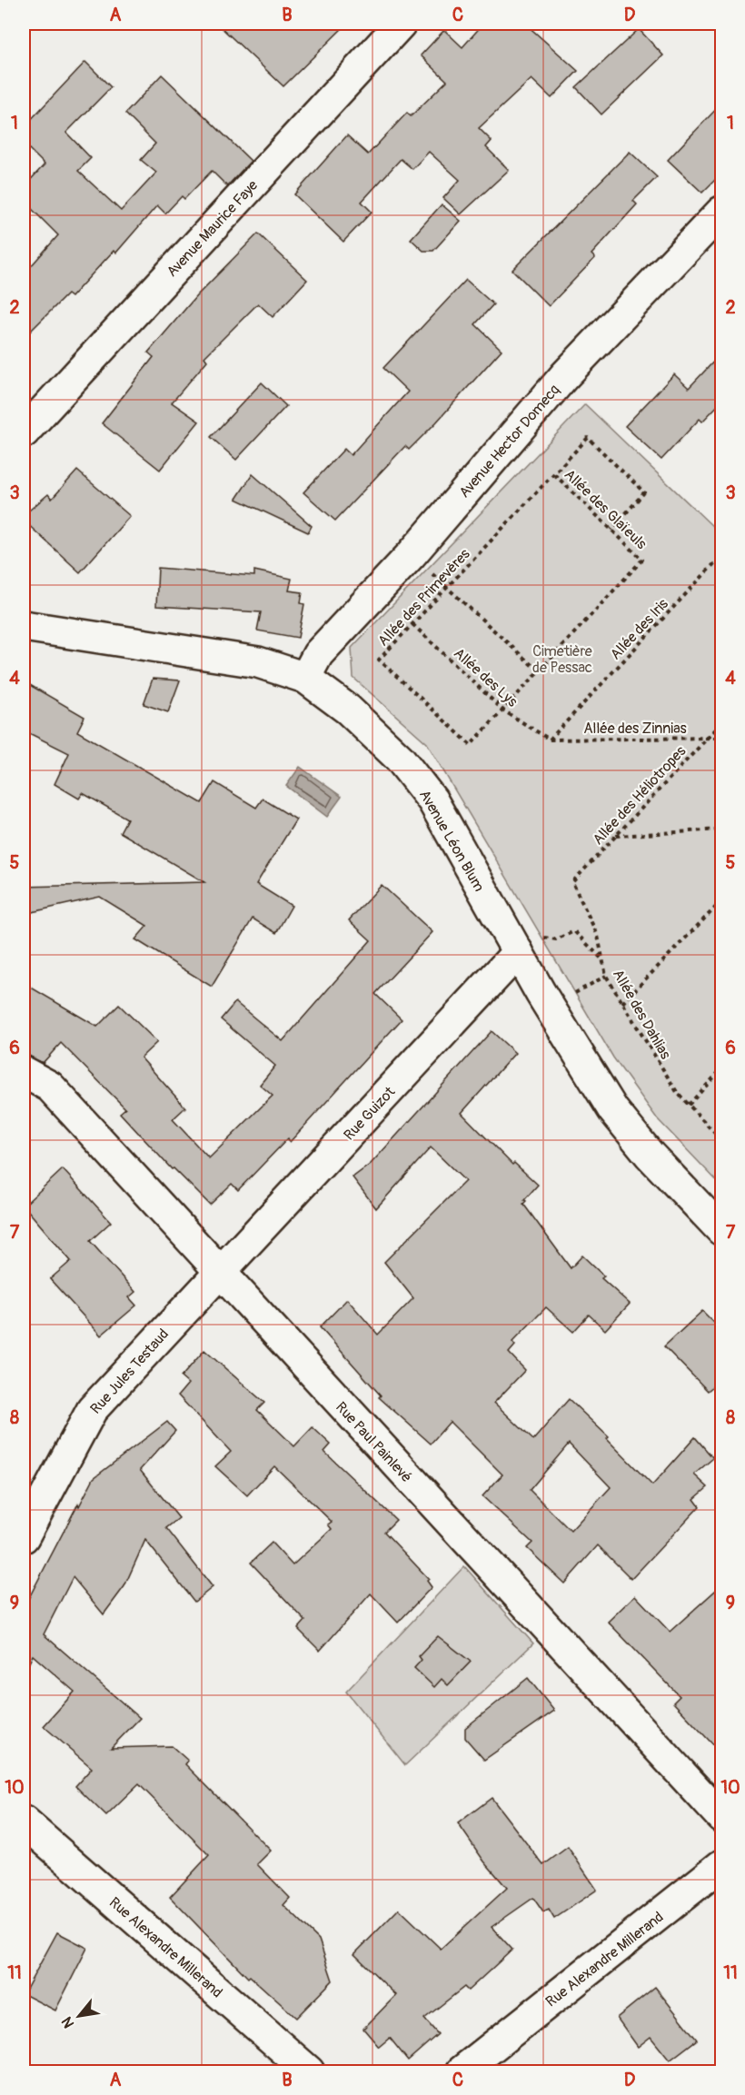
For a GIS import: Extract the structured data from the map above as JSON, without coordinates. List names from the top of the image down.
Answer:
{
  "streets": {
    "street": [
      "Avenue Maurice Faye",
      "Avenue Hector Domecq",
      "Avenue Léon Blum",
      "Rue Guizot",
      "Rue Jules Testaud",
      "Rue Paul Painlevé",
      "Rue Alexandre Millerand"
    ],
    "path": [
      "Allée des Glaïeuls",
      "Allée des Primevères",
      "Allée des Iris",
      "Allée des Lys",
      "Allée des Zinnias",
      "Allée des Héliotropes",
      "Allée des Dahlias"
    ]
  },
  "crossings": [
    ["Avenue Hector Domecq", "Avenue Léon Blum"],
    ["Allée des Glaïeuls", "Allée des Primevères"],
    ["Allée des Primevères", "Allée des Lys"],
    ["Allée des Iris", "Allée des Lys"],
    ["Allée des Iris", "Allée des Zinnias"],
    ["Allée des Lys", "Allée des Zinnias"],
    ["Allée des Zinnias", "Allée des Héliotropes"],
    ["Allée des Héliotropes", "Allée des Dahlias"],
    ["Avenue Léon Blum", "Rue Guizot"],
    ["Rue Guizot", "Rue Jules Testaud"],
    ["Rue Guizot", "Rue Paul Painlevé"],
    ["Rue Jules Testaud", "Rue Paul Painlevé"]
  ],
  "parks": ["Cimetière de Pessac"],
  "north": "bottom left",
  "grid": {
    "columns": [
      "A",
      "B",
      "C",
      "D"
    ],
    "rows": [
      "1",
      "2",
      "3",
      "4",
      "5",
      "6",
      "7",
      "8",
      "9",
      "10",
      "11"
    ]
  }
}
